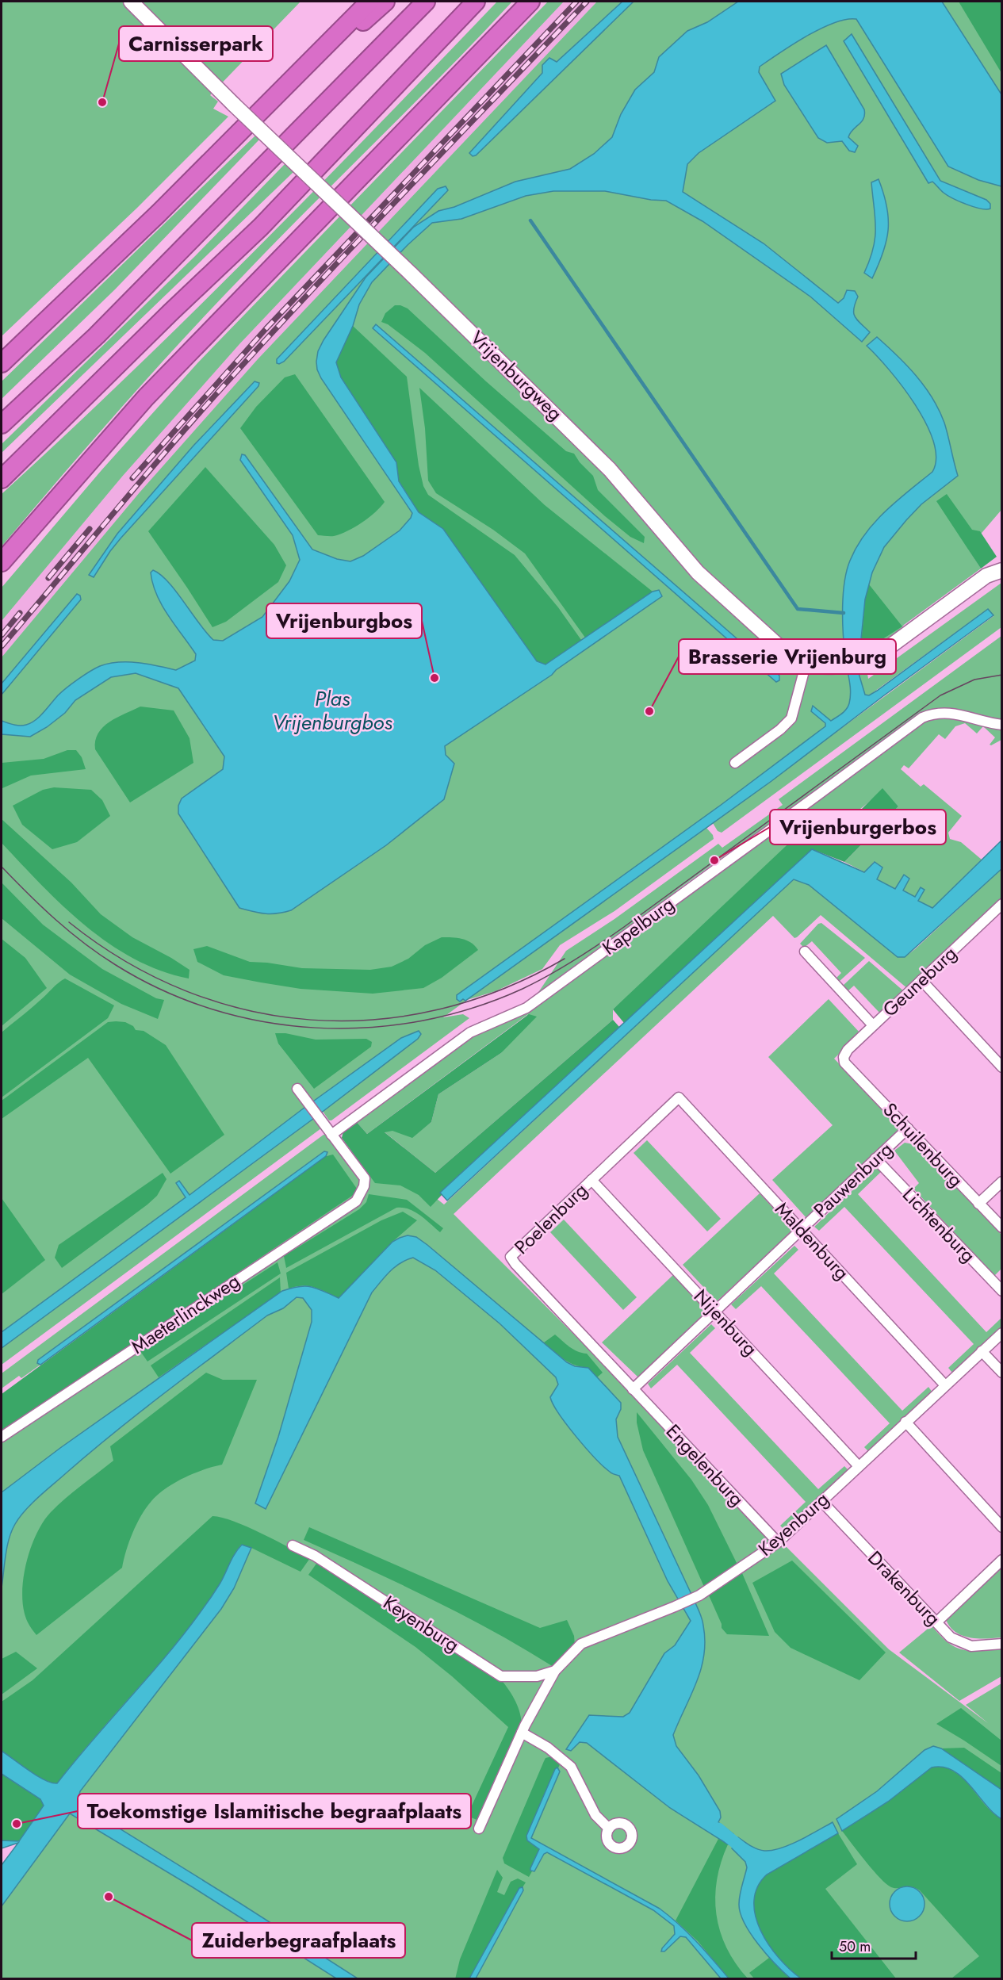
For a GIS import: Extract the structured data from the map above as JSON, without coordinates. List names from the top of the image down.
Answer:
{
  "streets": {
    "street": [
      "Vrijenburgweg",
      "Kapelburg",
      "Geuneburg",
      "Schuilenburg",
      "Pauwenburg",
      "Poelenburg",
      "Lichtenburg",
      "Maldenburg",
      "Maeterlinckweg",
      "Nijenburg",
      "Engelenburg",
      "Keyenburg",
      "Drakenburg"
    ]
  },
  "crossings": [
    ["Kapelburg", "Maeterlinckweg"],
    ["Geuneburg", "Schuilenburg"],
    ["Schuilenburg", "Pauwenburg"],
    ["Pauwenburg", "Poelenburg"],
    ["Pauwenburg", "Lichtenburg"],
    ["Pauwenburg", "Maldenburg"],
    ["Pauwenburg", "Nijenburg"],
    ["Pauwenburg", "Engelenburg"],
    ["Poelenburg", "Maldenburg"],
    ["Poelenburg", "Nijenburg"],
    ["Poelenburg", "Engelenburg"],
    ["Maldenburg", "Keyenburg"],
    ["Nijenburg", "Keyenburg"],
    ["Engelenburg", "Keyenburg"],
    ["Keyenburg", "Drakenburg"]
  ],
  "water": ["Plas Vrijenburgbos"],
  "places": [
    "Carnisserpark",
    "Vrijenburgbos",
    "Brasserie Vrijenburg",
    "Vrijenburgerbos",
    "Toekomstige Islamitische begraafplaats",
    "Zuiderbegraafplaats"
  ],
  "scale_bar": "50 m"
}
